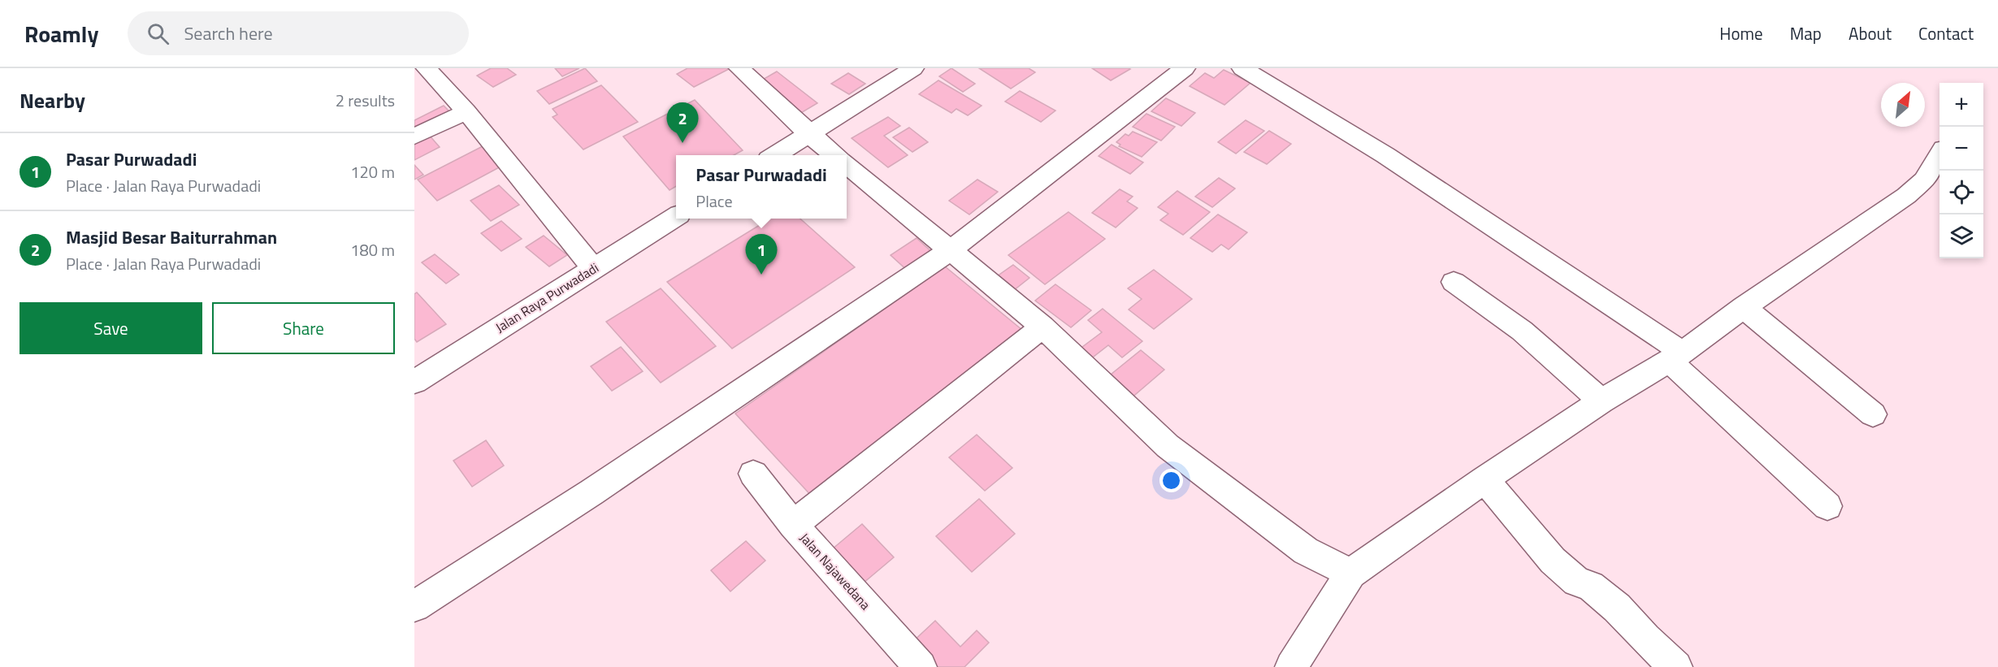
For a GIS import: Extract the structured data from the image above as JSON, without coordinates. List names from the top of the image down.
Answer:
{
  "streets": {
    "street": ["Jalan Raya Purwadadi", "Jalan Najawedana"]
  },
  "north": "top right",
  "page": {
    "header": "Roamly",
    "search": "Search here",
    "nav": [
      "Home",
      "Map",
      "About",
      "Contact"
    ],
    "heading": ["Nearby", "2 results"],
    "map_buttons": ["+", "−"],
    "pins": ["2", "1"],
    "list": [
      {
        "mark": "1",
        "name": "Pasar Purwadadi",
        "note": "Place · Jalan Raya Purwadadi",
        "value": "120 m"
      },
      {
        "mark": "2",
        "name": "Masjid Besar Baiturrahman",
        "note": "Place · Jalan Raya Purwadadi",
        "value": "180 m"
      }
    ],
    "popup": ["Pasar Purwadadi", "Place"],
    "buttons": ["Save", "Share"]
  }
}
